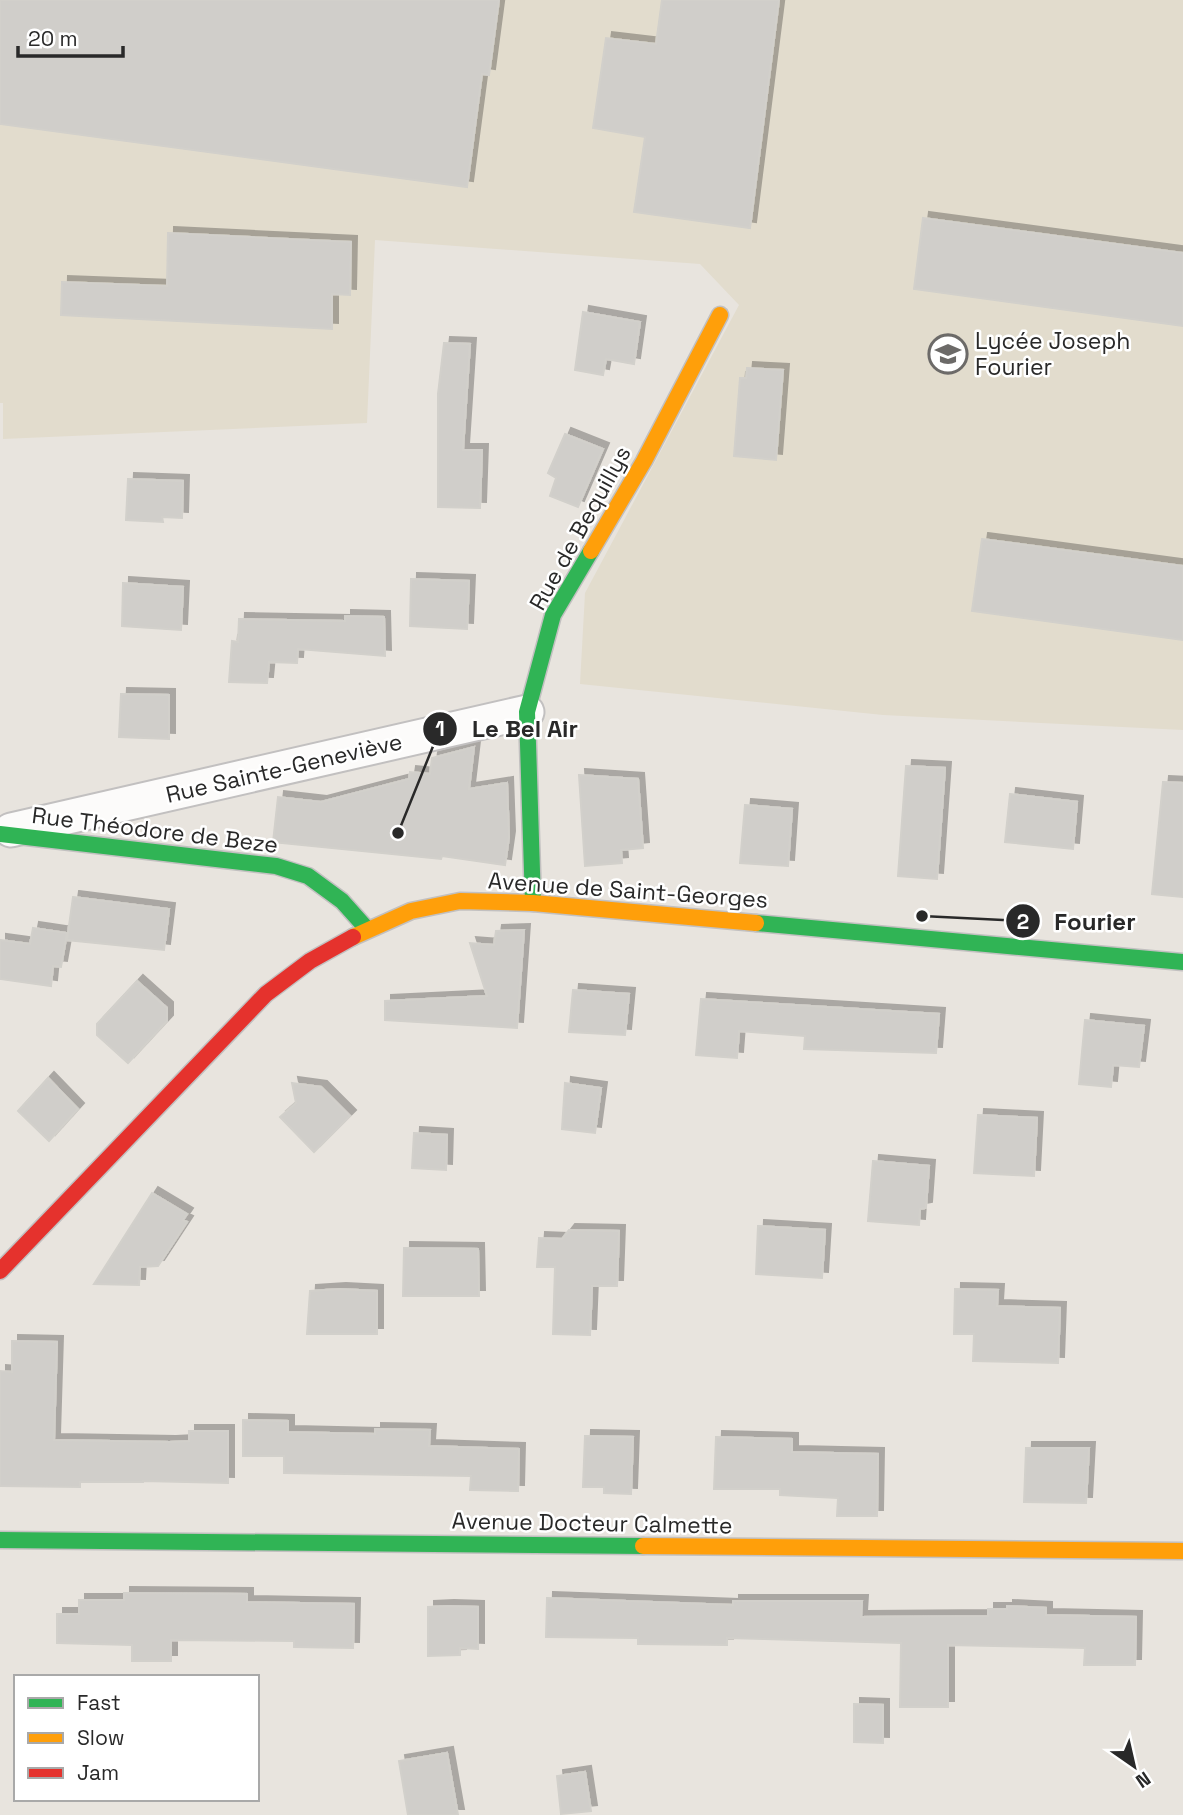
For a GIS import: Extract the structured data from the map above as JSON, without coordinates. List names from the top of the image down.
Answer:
{
  "streets": {
    "street": [
      "Rue de Bequillys",
      "Rue Sainte-Geneviève",
      "Rue Théodore de Beze",
      "Avenue de Saint-Georges",
      "Avenue Docteur Calmette"
    ]
  },
  "crossings": [
    ["Rue de Bequillys", "Rue Sainte-Geneviève"],
    ["Rue de Bequillys", "Avenue de Saint-Georges"],
    ["Rue Sainte-Geneviève", "Rue Théodore de Beze"],
    ["Rue Théodore de Beze", "Avenue de Saint-Georges"]
  ],
  "places": {
    "school or university": ["Lycée Joseph Fourier"],
    "other": ["Le Bel Air", "Fourier"]
  },
  "legend": ["Fast", "Slow", "Jam"],
  "scale_bar": "20 m",
  "north": "bottom right"
}
